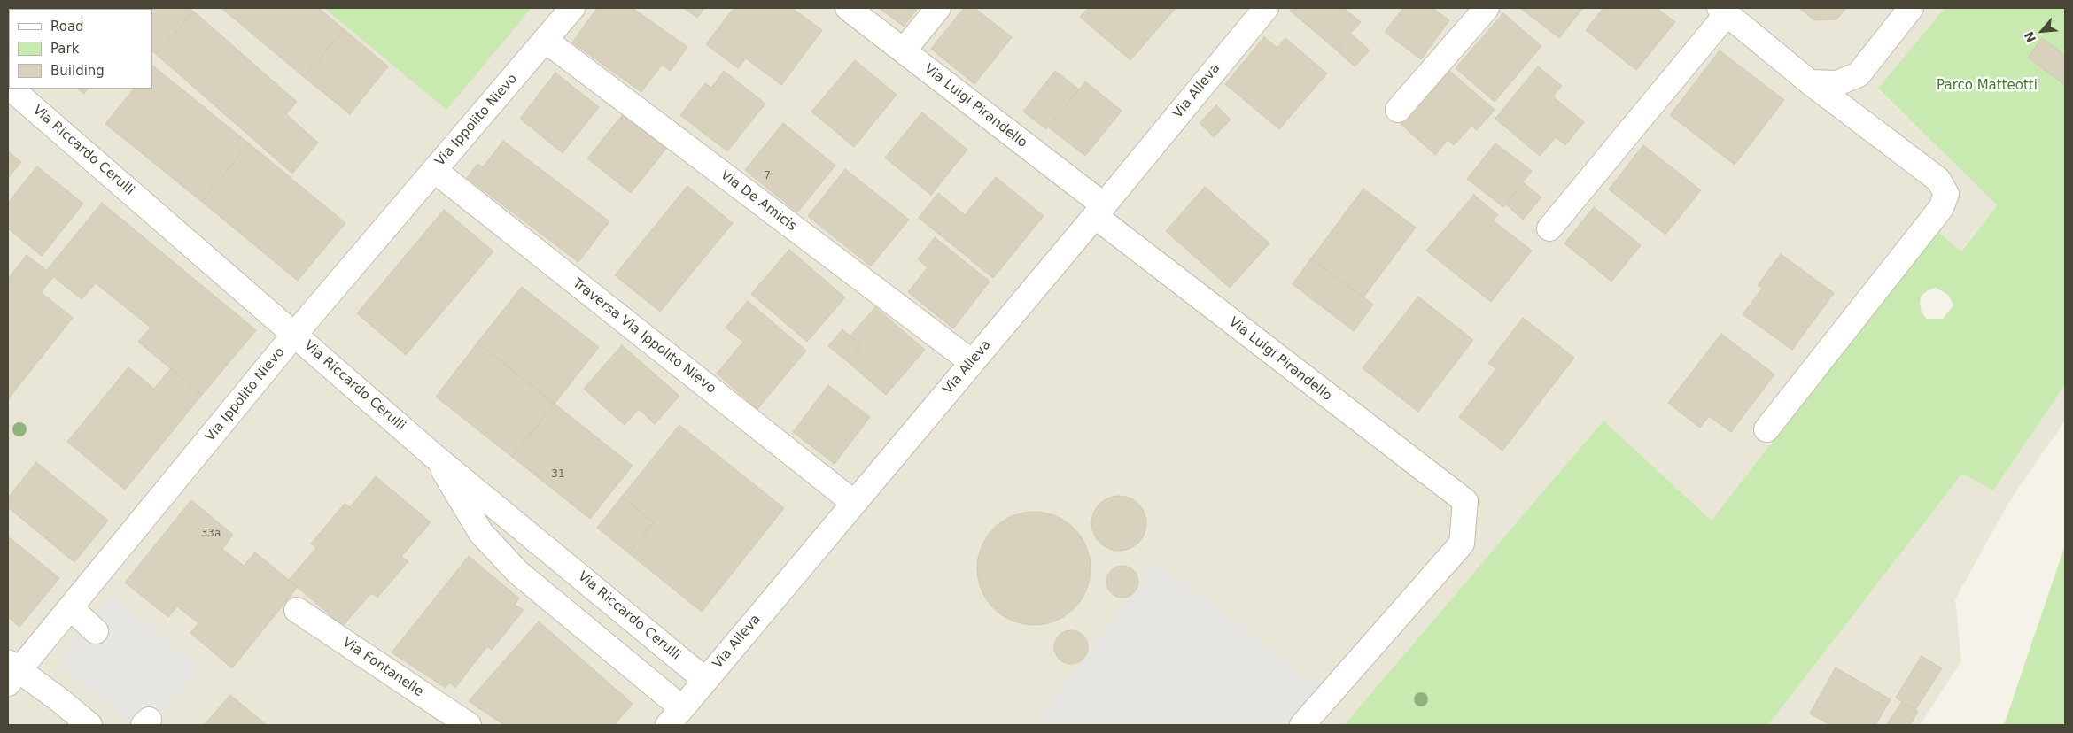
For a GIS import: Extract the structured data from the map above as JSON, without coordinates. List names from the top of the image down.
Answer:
{
  "streets": {
    "street": [
      "Via Alleva",
      "Via Luigi Pirandello",
      "Via Ippolito Nievo",
      "Via Riccardo Cerulli",
      "Via De Amicis",
      "Traversa Via Ippolito Nievo",
      "Via Fontanelle"
    ]
  },
  "crossings": [
    ["Via Alleva", "Via Luigi Pirandello"],
    ["Via Alleva", "Via Riccardo Cerulli"],
    ["Via Alleva", "Via De Amicis"],
    ["Via Alleva", "Traversa Via Ippolito Nievo"],
    ["Via Ippolito Nievo", "Via Riccardo Cerulli"],
    ["Via Ippolito Nievo", "Via De Amicis"],
    ["Via Ippolito Nievo", "Traversa Via Ippolito Nievo"]
  ],
  "parks": ["Parco Matteotti"],
  "house_numbers": ["7", "31", "33a"],
  "legend": ["Road", "Park", "Building"],
  "north": "bottom left"
}
